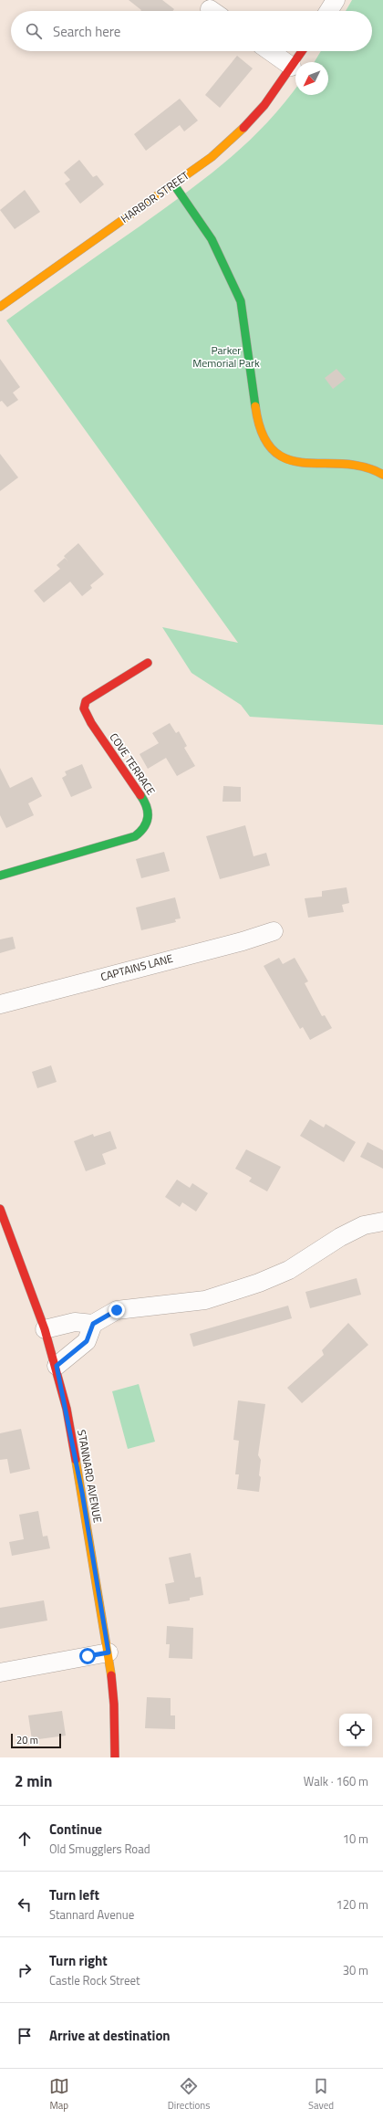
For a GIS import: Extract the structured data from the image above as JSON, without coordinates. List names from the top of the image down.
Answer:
{
  "streets": {
    "street": [
      "HARBOR STREET",
      "COVE TERRACE",
      "CAPTAINS LANE",
      "STANNARD AVENUE"
    ]
  },
  "parks": ["Parker Memorial Park"],
  "scale_bar": "20 m",
  "north": "bottom left",
  "page": {
    "search": "Search here",
    "scale": "20 m",
    "heading": ["2 min", "Walk · 160 m"],
    "list": [
      ["Continue", "Old Smugglers Road", "10 m"],
      ["Turn left", "Stannard Avenue", "120 m"],
      ["Turn right", "Castle Rock Street", "30 m"],
      "Arrive at destination"
    ],
    "nav": ["Map", "Directions", "Saved"]
  }
}
